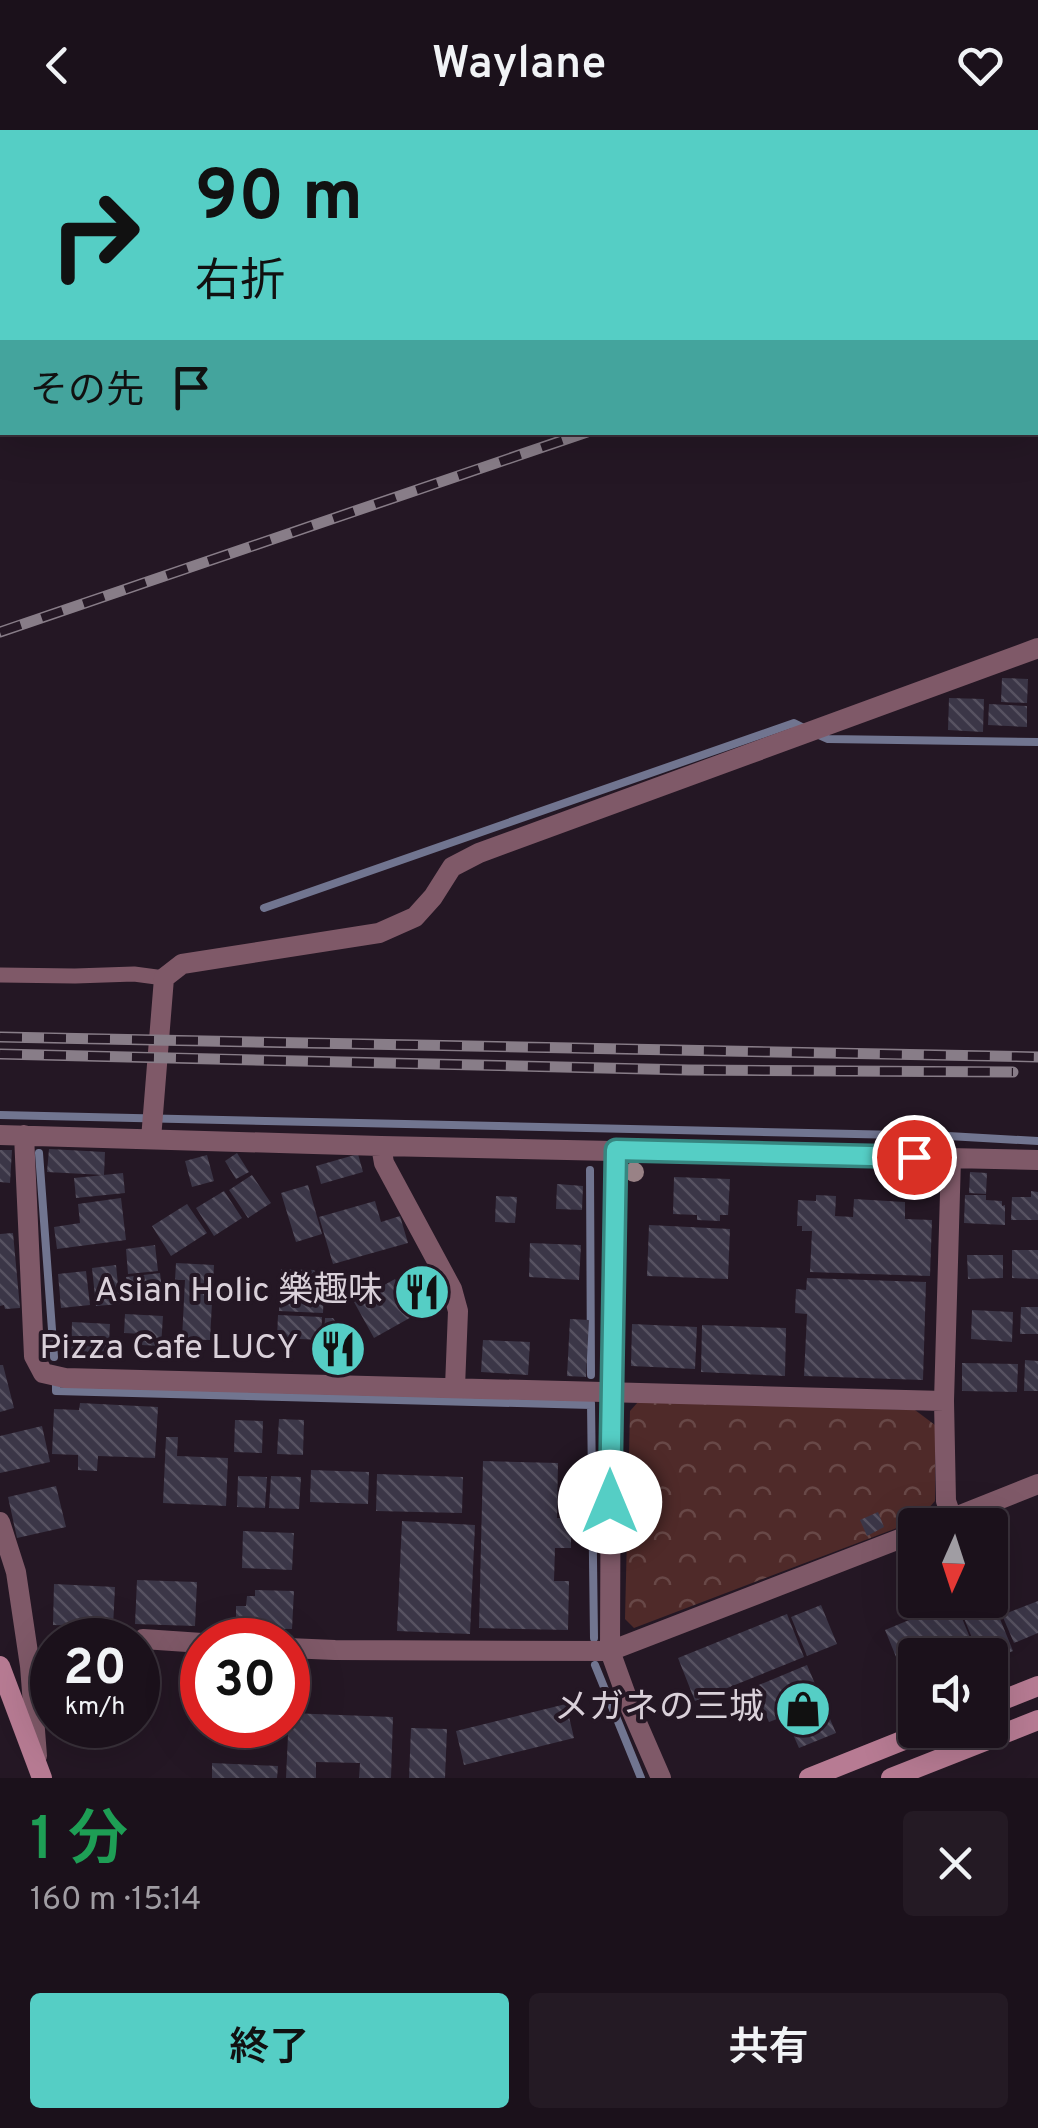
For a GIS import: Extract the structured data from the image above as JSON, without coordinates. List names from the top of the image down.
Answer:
{
  "places": {
    "restaurant": ["Asian Holic 樂趣味", "Pizza Cafe LUCY"],
    "shop": ["メガネの三城"]
  },
  "north": "bottom",
  "page": {
    "header": "Waylane",
    "turn": ["90 m", "右折"],
    "then": "その先",
    "speed": "20 km/h",
    "limit": "30",
    "heading": ["1 分", "160 m · 15:14"],
    "buttons": ["終了", "共有"]
  }
}
